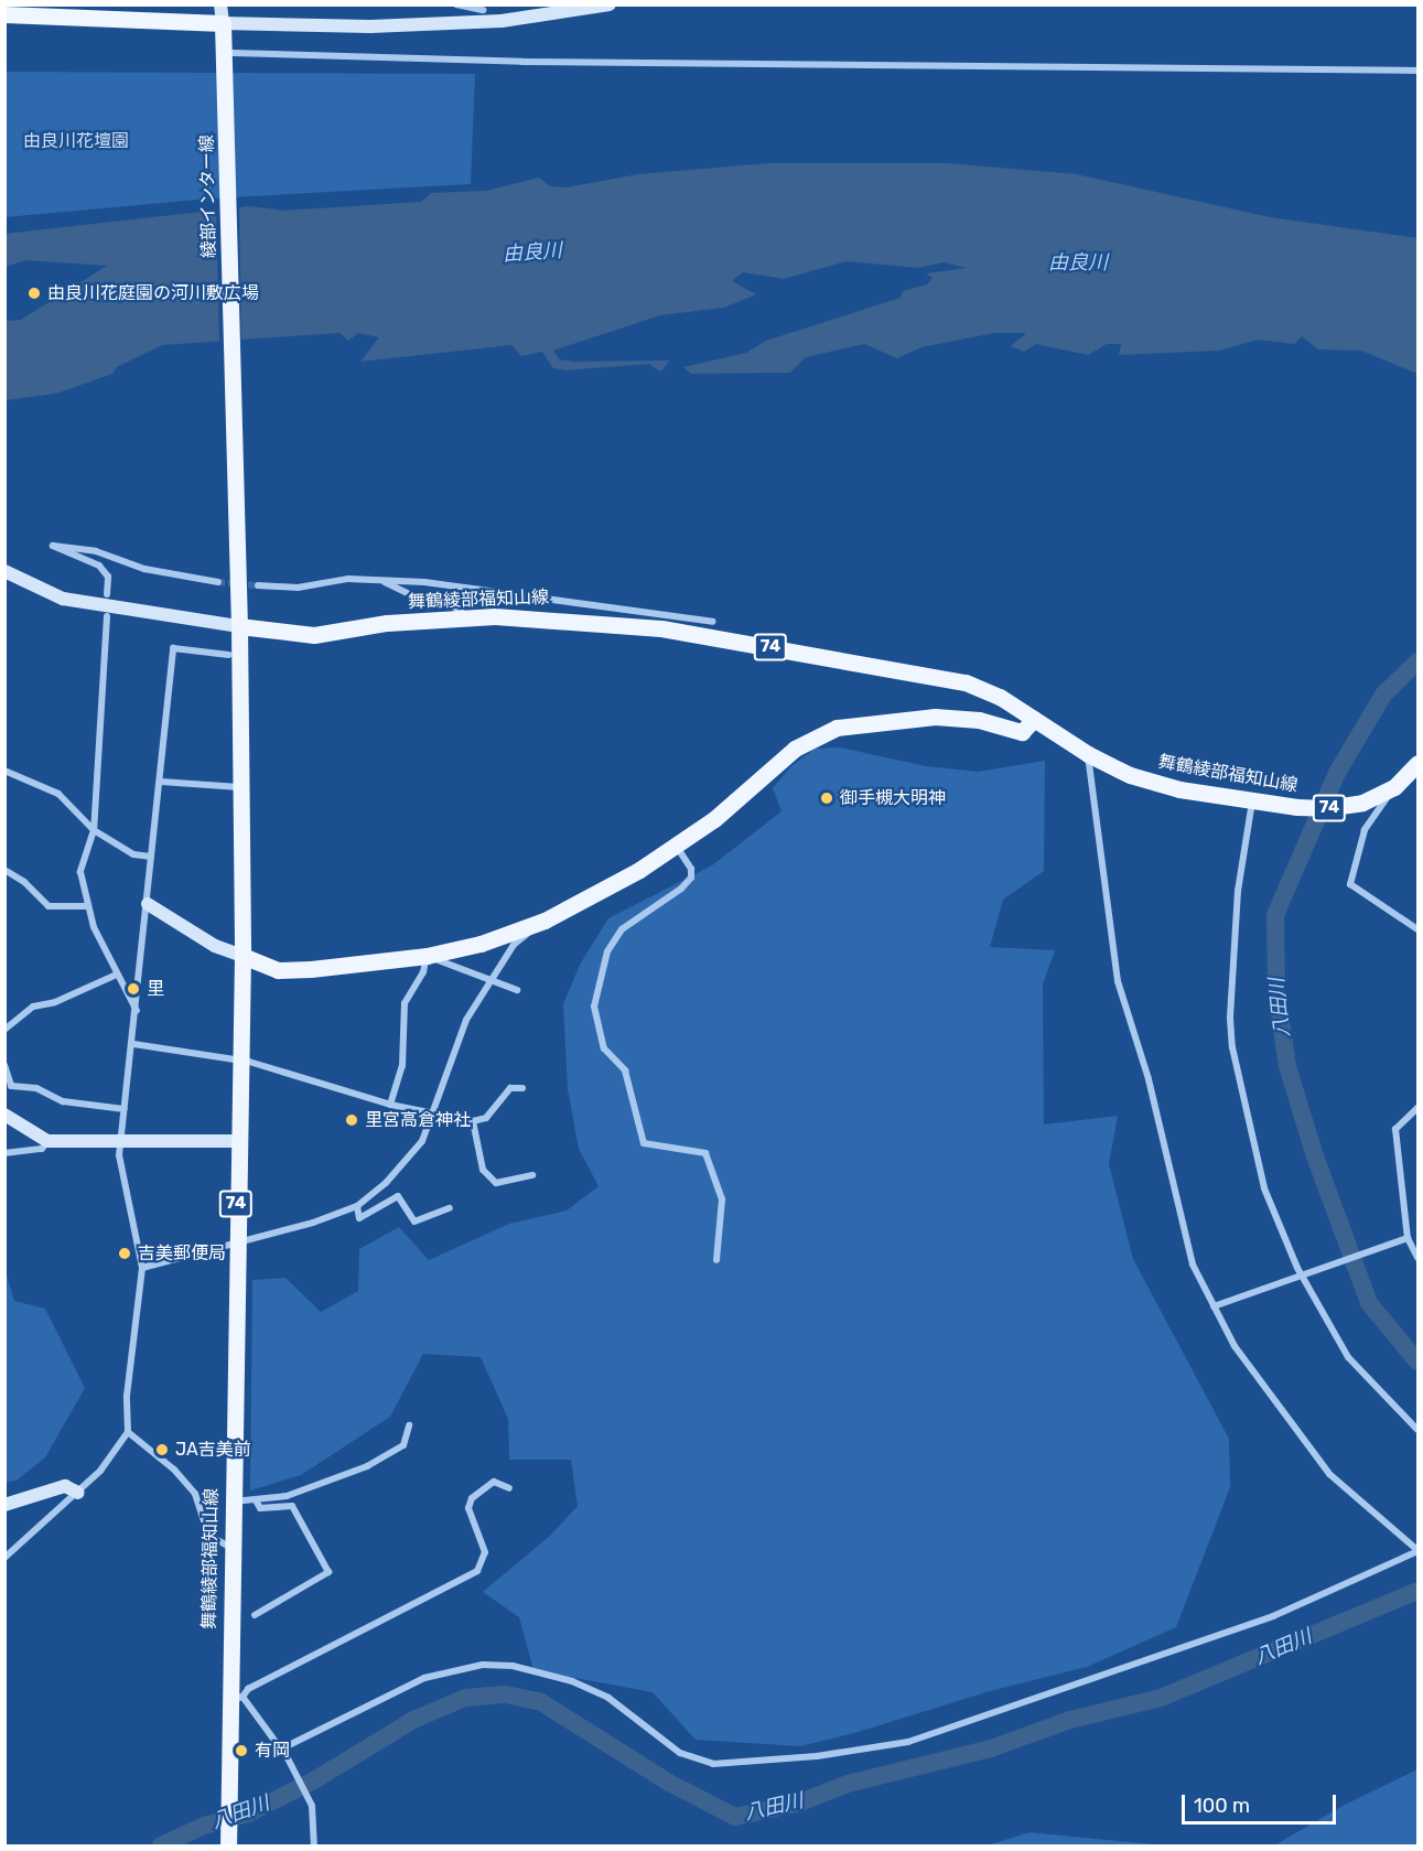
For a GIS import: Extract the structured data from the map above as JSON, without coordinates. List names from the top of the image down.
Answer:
{
  "streets": {
    "main road": ["綾部インター線", "舞鶴綾部福知山線", "74"]
  },
  "crossings": [
    ["綾部インター線", "舞鶴綾部福知山線"]
  ],
  "water": ["由良川", "八田川"],
  "parks": ["由良川花壇園"],
  "places": [
    "由良川花庭園の河川敷広場",
    "御手槻大明神",
    "里",
    "里宮高倉神社",
    "吉美郵便局",
    "JA吉美前",
    "有岡"
  ],
  "scale_bar": "100 m"
}
